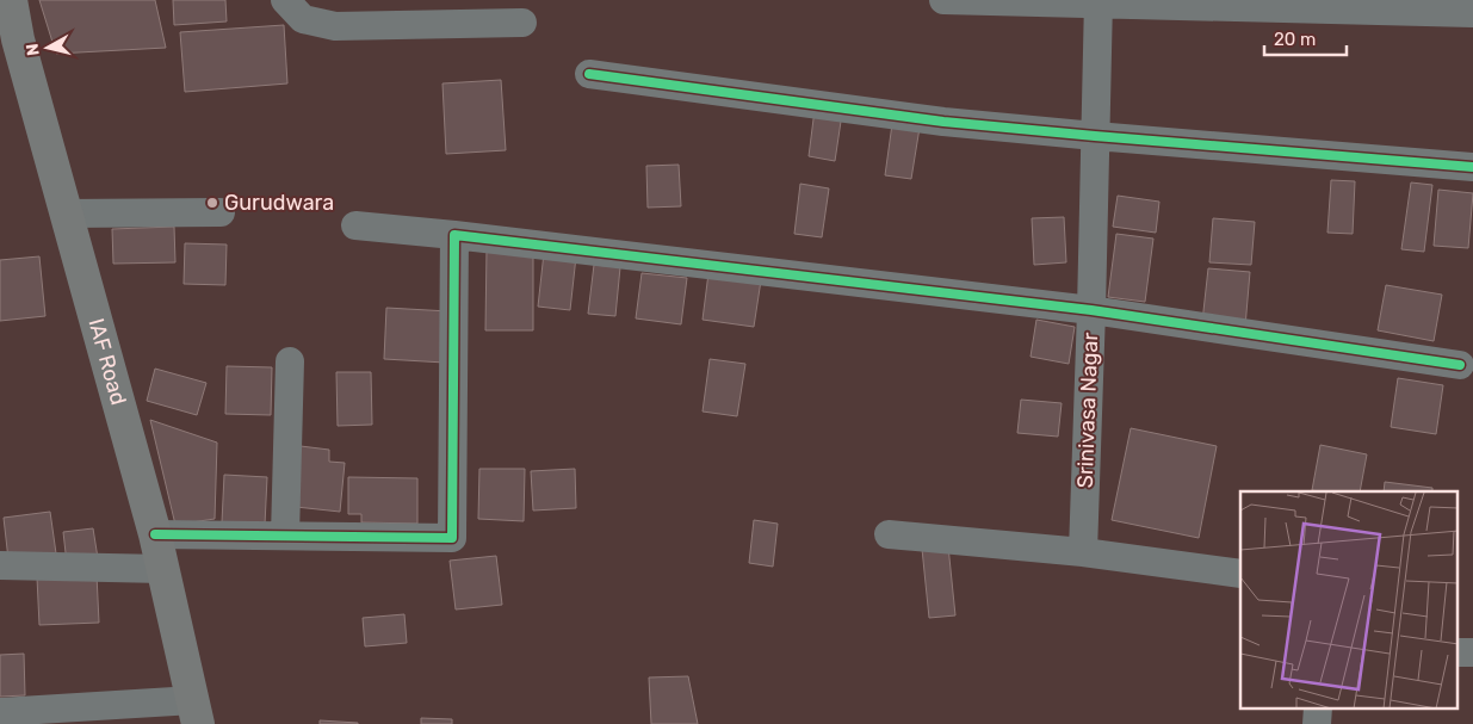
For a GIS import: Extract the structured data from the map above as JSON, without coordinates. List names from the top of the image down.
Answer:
{
  "streets": {
    "street": ["IAF Road", "Srinivasa Nagar"]
  },
  "places": ["Gurudwara"],
  "scale_bar": "20 m",
  "north": "left"
}
